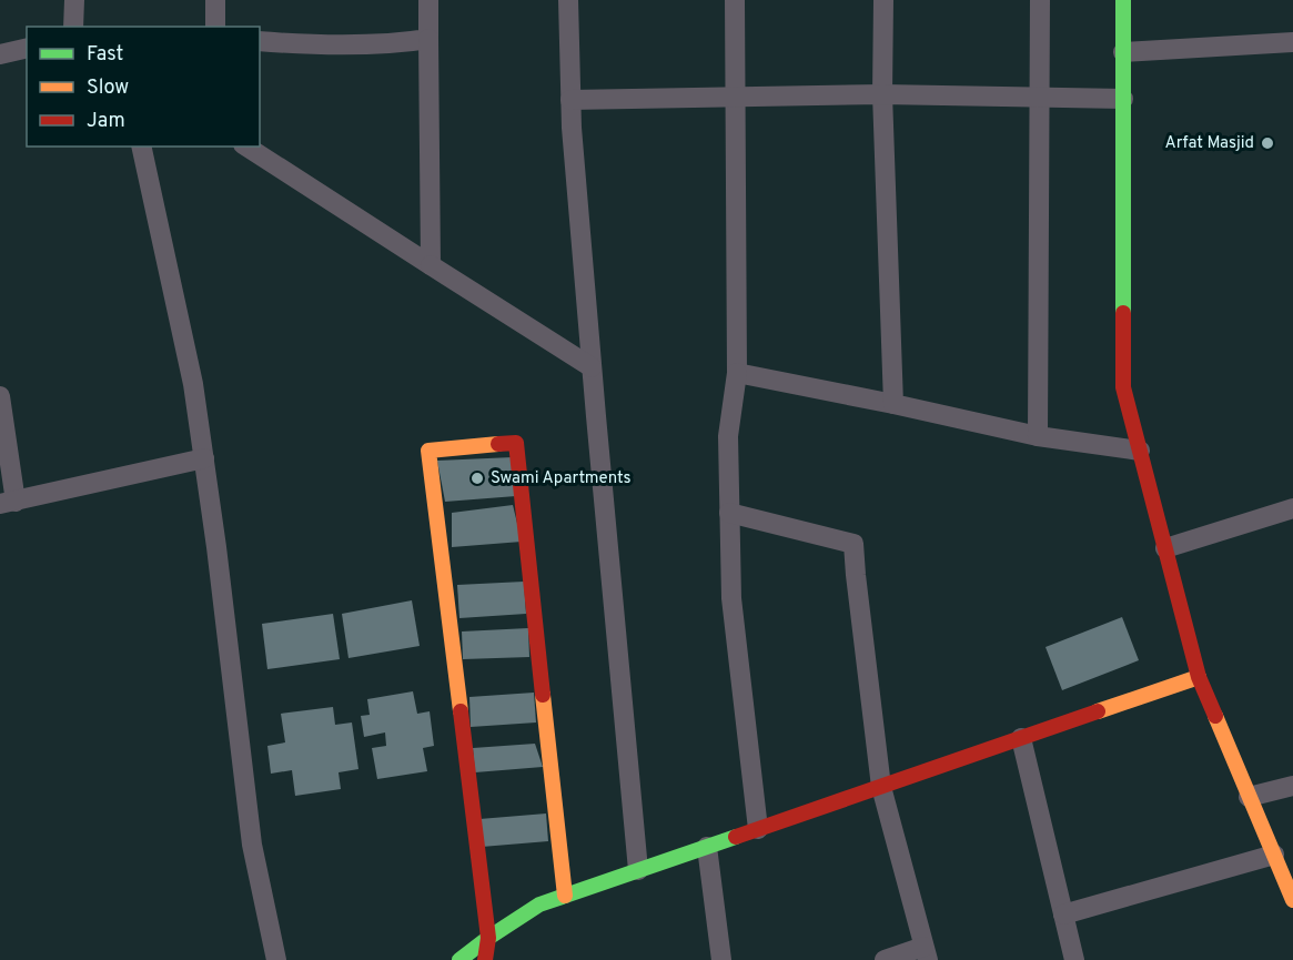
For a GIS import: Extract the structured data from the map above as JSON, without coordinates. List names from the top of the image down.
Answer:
{
  "places": ["Arfat Masjid", "Swami Apartments"],
  "legend": ["Fast", "Slow", "Jam"]
}
